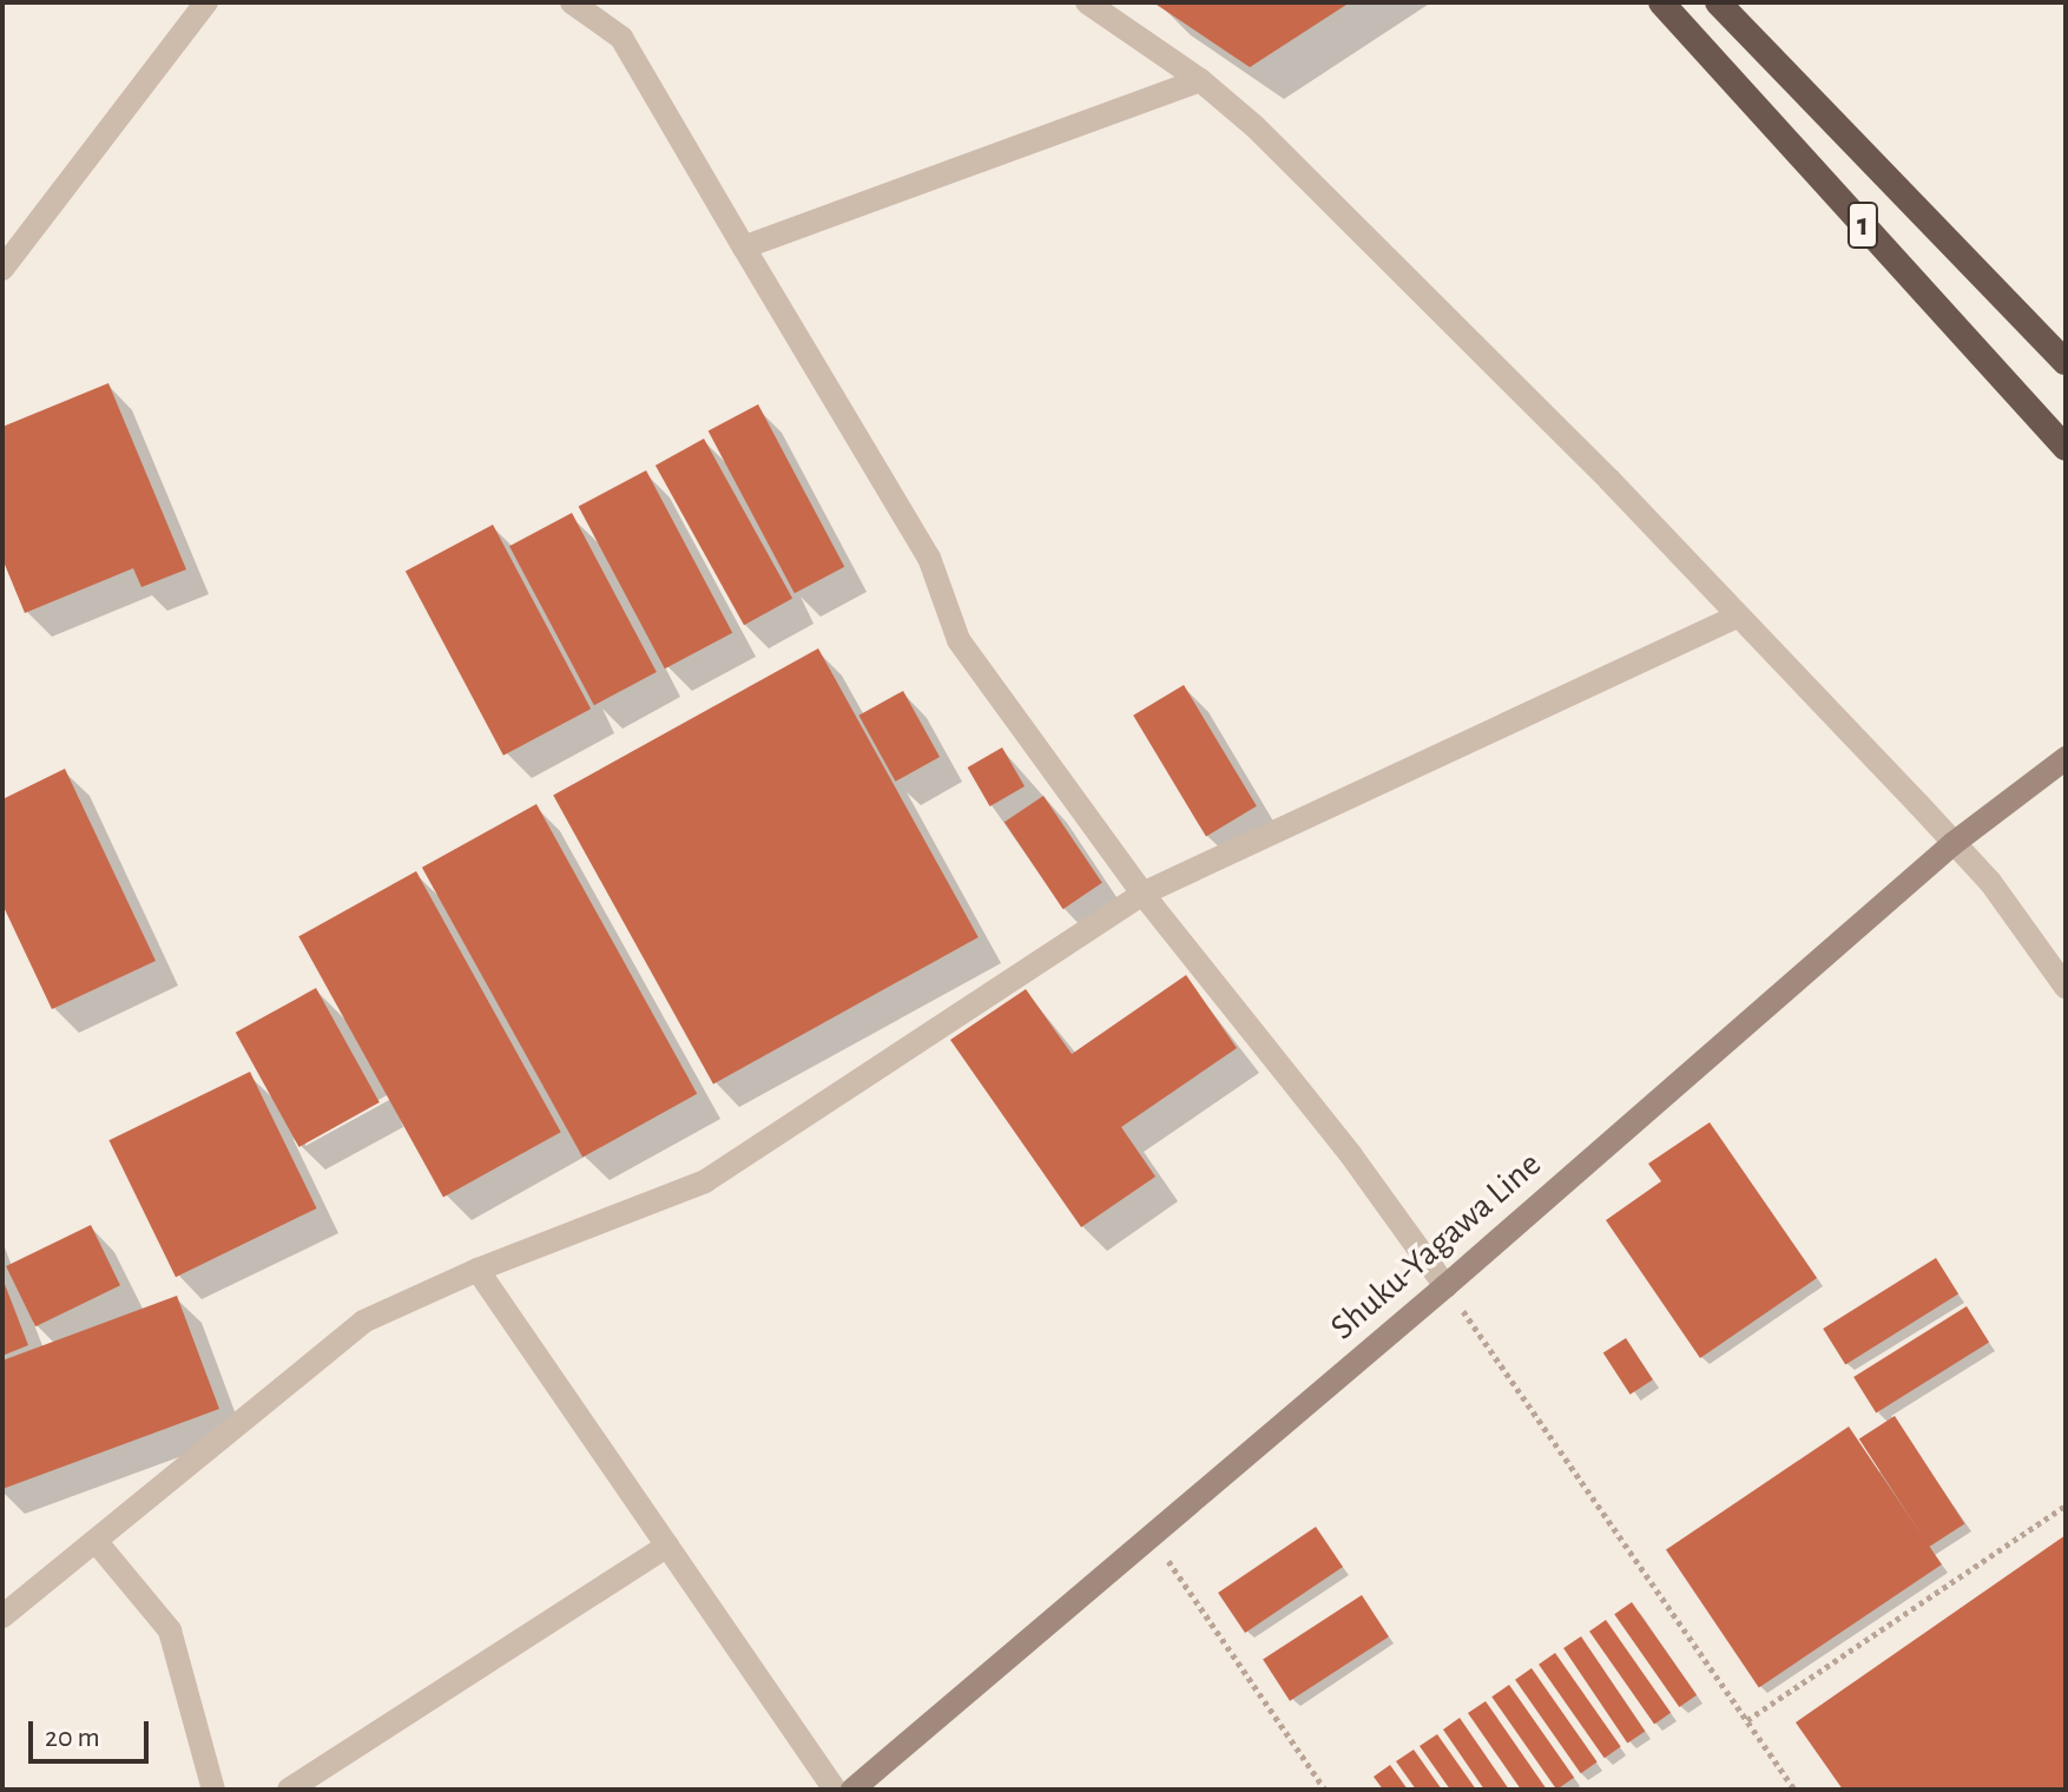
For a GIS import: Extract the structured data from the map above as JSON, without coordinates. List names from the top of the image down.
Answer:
{
  "streets": {
    "highway": ["1"],
    "main road": ["Shuku-Yagawa Line"]
  },
  "scale_bar": "20 m"
}
